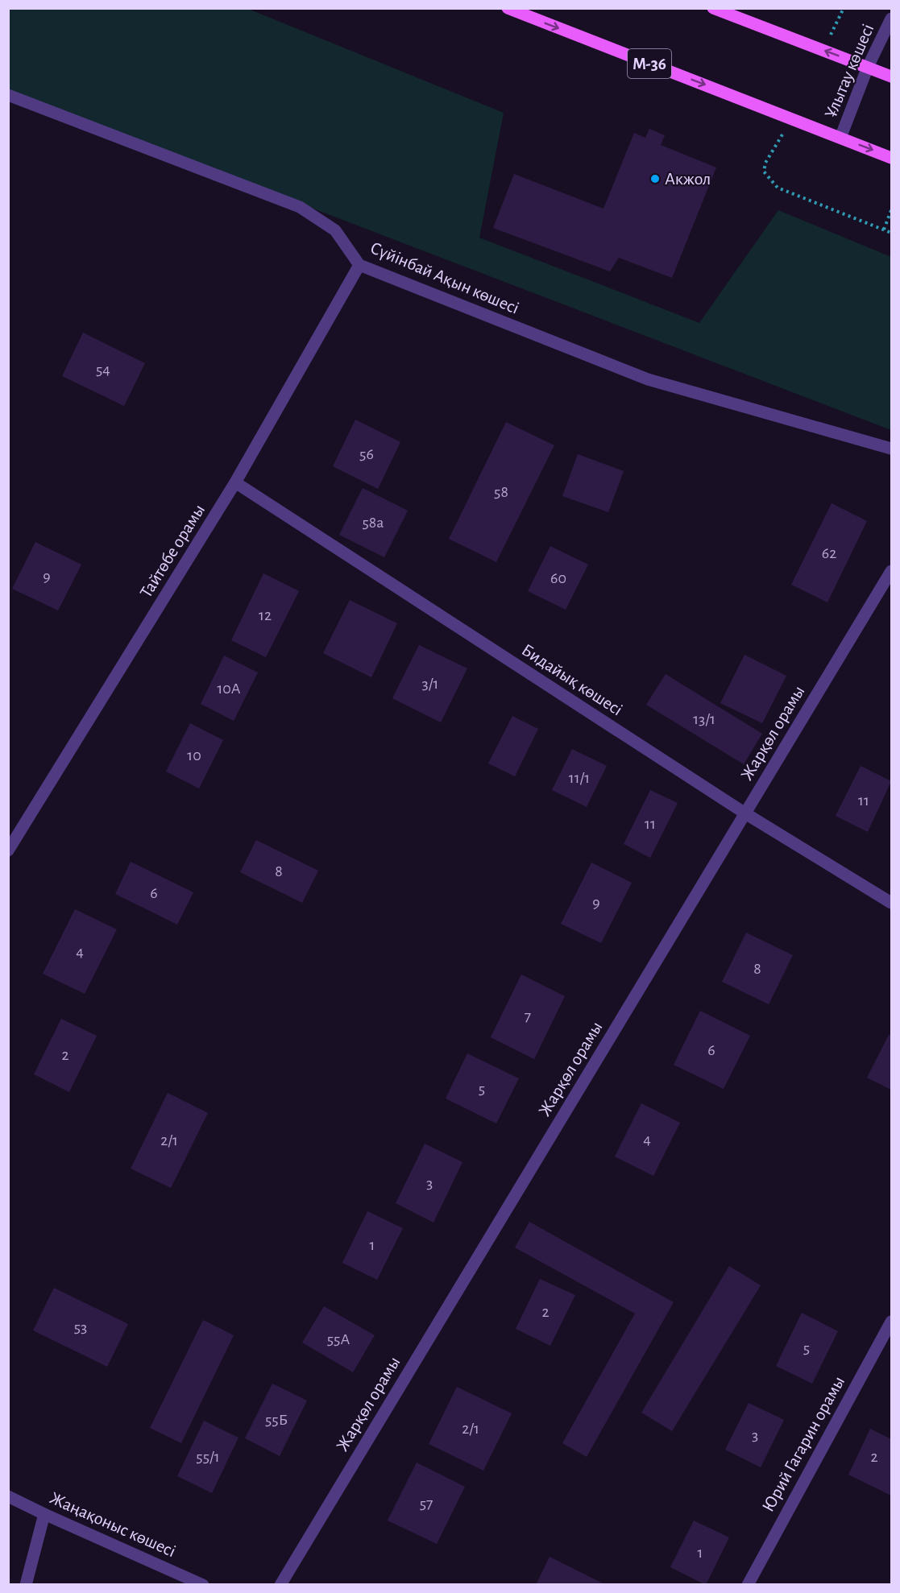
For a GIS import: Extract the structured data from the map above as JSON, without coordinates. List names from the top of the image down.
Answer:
{
  "streets": {
    "main road": ["M-36"],
    "street": [
      "Ұлытау көшесі",
      "Сүйінбай Ақын көшесі",
      "Тайтөбе орамы",
      "Бидайық көшесі",
      "Жарқөл орамы",
      "Юрий Гагарин орамы",
      "Жаңақоныс көшесі"
    ]
  },
  "crossings": [
    ["M-36", "Ұлытау көшесі"],
    ["Сүйінбай Ақын көшесі", "Тайтөбе орамы"],
    ["Тайтөбе орамы", "Бидайық көшесі"],
    ["Бидайық көшесі", "Жарқөл орамы"]
  ],
  "places": ["Акжол"],
  "house_numbers": [
    "54",
    "56",
    "58",
    "58а",
    "62",
    "9",
    "60",
    "12",
    "3/1",
    "10А",
    "13/1",
    "10",
    "11/1",
    "11",
    "11",
    "8",
    "6",
    "9",
    "4",
    "8",
    "7",
    "6",
    "2",
    "5",
    "4",
    "2/1",
    "3",
    "1",
    "2",
    "53",
    "55А",
    "5",
    "55Б",
    "2/1",
    "3",
    "55/1",
    "2",
    "57",
    "1"
  ]
}
